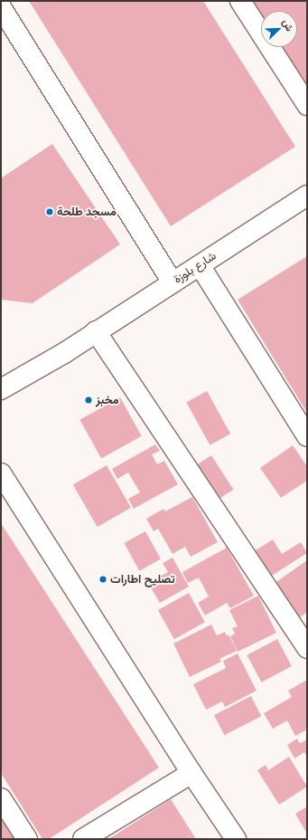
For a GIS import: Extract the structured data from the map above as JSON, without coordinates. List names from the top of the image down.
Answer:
{
  "streets": {
    "street": ["شارع بلوزة"]
  },
  "places": ["مسجد طلحة", "مخبز", "تصليح اطارات"],
  "north": "top right"
}
